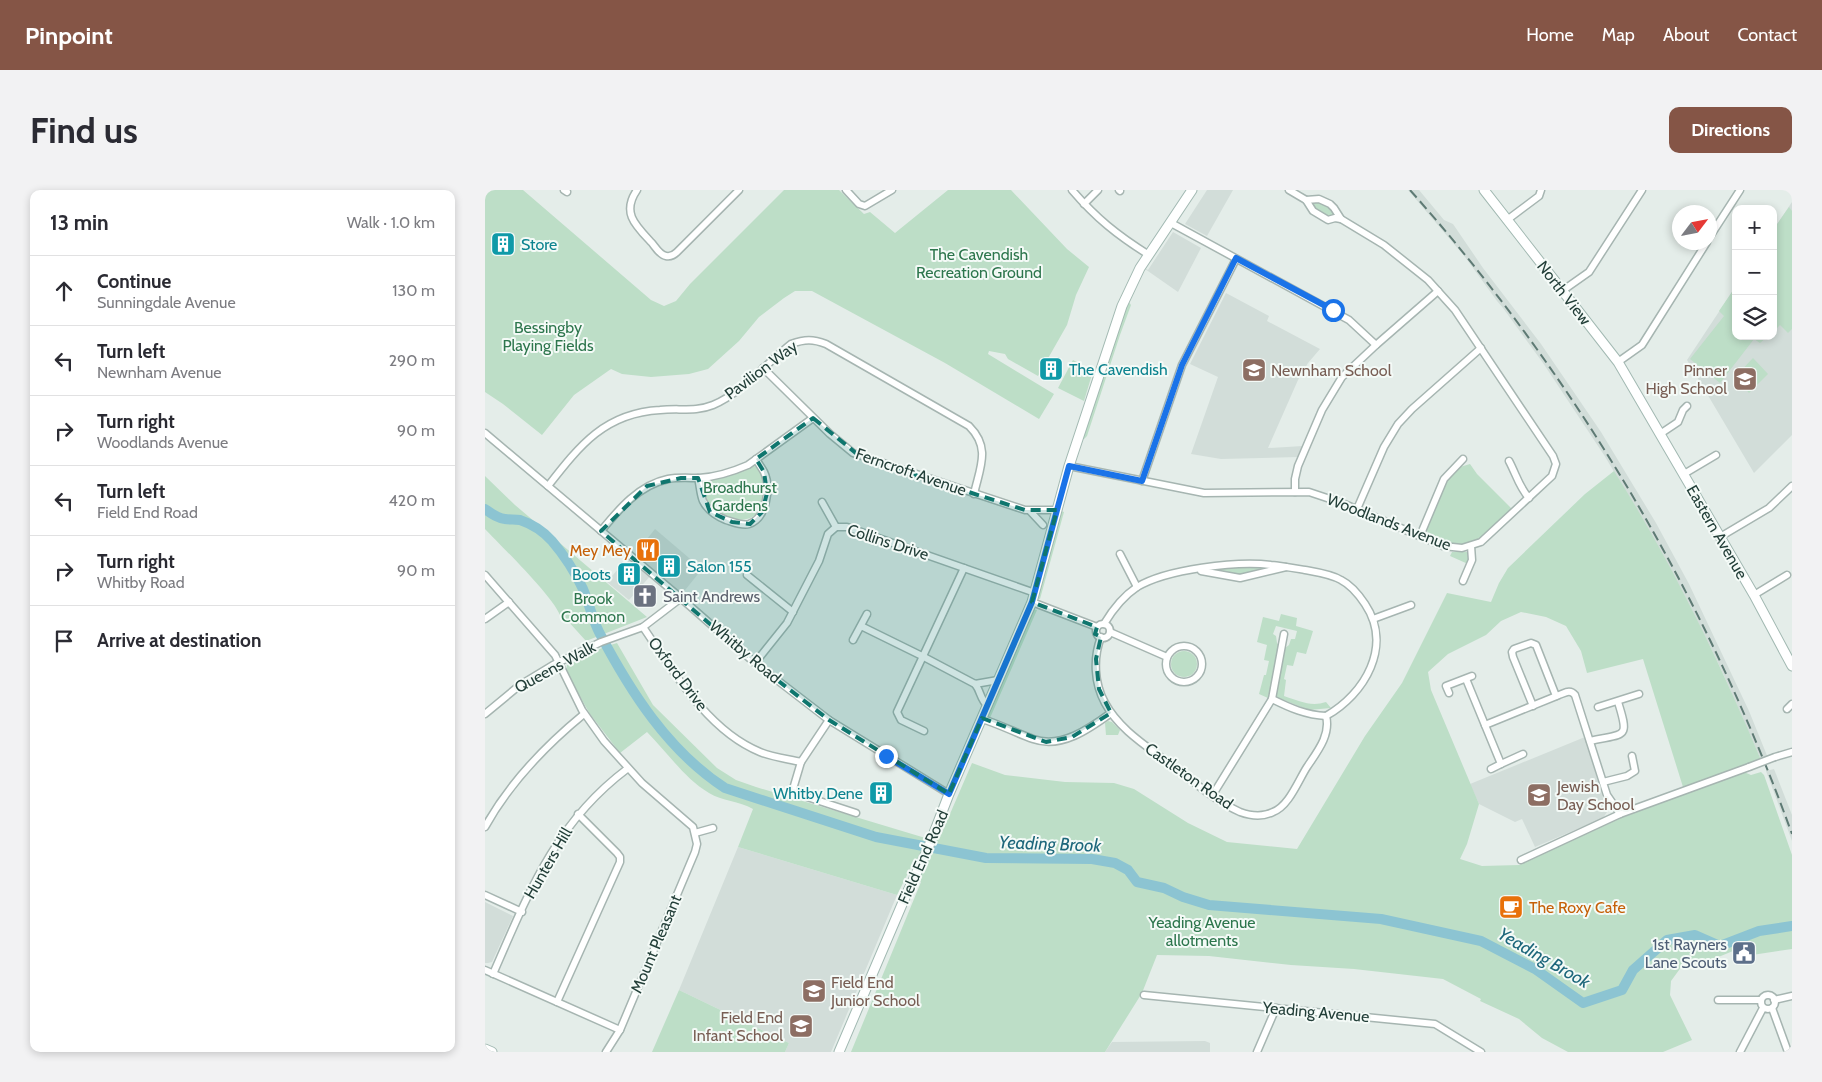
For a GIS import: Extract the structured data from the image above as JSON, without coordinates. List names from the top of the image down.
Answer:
{
  "streets": {
    "street": [
      "North View",
      "Pavilion Way",
      "Ferncroft Avenue",
      "Woodlands Avenue",
      "Eastern Avenue",
      "Collins Drive",
      "Whitby Road",
      "Queens Walk",
      "Oxford Drive",
      "Castleton Road",
      "Field End Road",
      "Hunters Hill",
      "Mount Pleasant",
      "Yeading Avenue"
    ]
  },
  "crossings": [
    ["North View", "Eastern Avenue"],
    ["Pavilion Way", "Ferncroft Avenue"],
    ["Pavilion Way", "Whitby Road"],
    ["Ferncroft Avenue", "Field End Road"],
    ["Woodlands Avenue", "Field End Road"],
    ["Collins Drive", "Whitby Road"],
    ["Collins Drive", "Castleton Road"],
    ["Collins Drive", "Field End Road"],
    ["Whitby Road", "Queens Walk"],
    ["Whitby Road", "Field End Road"],
    ["Queens Walk", "Oxford Drive"]
  ],
  "water": ["Yeading Brook"],
  "parks": [
    "The Cavendish Recreation Ground",
    "Bessingby Playing Fields",
    "Broadhurst Gardens",
    "Brook Common",
    "Yeading Avenue allotments"
  ],
  "places": {
    "building": [
      "Store",
      "The Cavendish",
      "Salon 155",
      "Boots",
      "Whitby Dene"
    ],
    "school or university": [
      "Newnham School",
      "Pinner High School",
      "Jewish Day School",
      "Field End Junior School",
      "Field End Infant School"
    ],
    "restaurant": ["Mey Mey"],
    "church": ["Saint Andrews"],
    "cafe": ["The Roxy Cafe"],
    "public building": ["1st Rayners Lane Scouts"]
  },
  "north": "top right",
  "page": {
    "header": "Pinpoint",
    "nav": [
      "Home",
      "Map",
      "About",
      "Contact"
    ],
    "buttons": "Directions",
    "title": "Find us",
    "heading": ["13 min", "Walk · 1.0 km"],
    "map_buttons": ["+", "−"],
    "list": [
      ["Continue", "Sunningdale Avenue", "130 m"],
      ["Turn left", "Newnham Avenue", "290 m"],
      ["Turn right", "Woodlands Avenue", "90 m"],
      ["Turn left", "Field End Road", "420 m"],
      ["Turn right", "Whitby Road", "90 m"],
      "Arrive at destination"
    ]
  }
}
